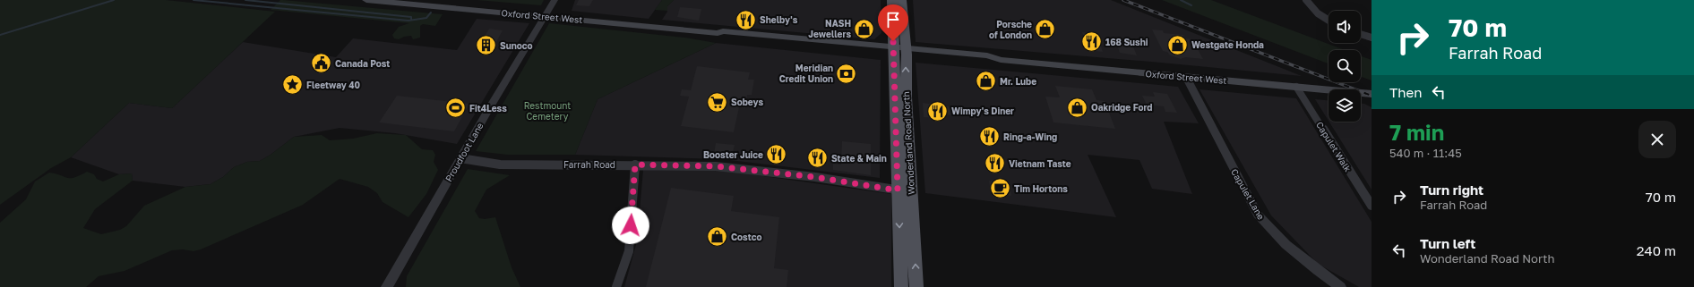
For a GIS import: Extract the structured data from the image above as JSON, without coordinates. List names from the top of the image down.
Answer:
{
  "streets": {
    "main road": ["Oxford Street West", "Wonderland Road North"],
    "street": [
      "Capulet Walk",
      "Proudfoot Lane",
      "Farrah Road",
      "Capulet Lane"
    ]
  },
  "crossings": [
    ["Oxford Street West", "Wonderland Road North"],
    ["Oxford Street West", "Capulet Walk"],
    ["Oxford Street West", "Proudfoot Lane"],
    ["Oxford Street West", "Capulet Lane"],
    ["Wonderland Road North", "Farrah Road"],
    ["Proudfoot Lane", "Farrah Road"]
  ],
  "parks": ["Restmount Cemetery"],
  "places": {
    "restaurant": [
      "Shelby's",
      "168 Sushi",
      "Wimpy's Diner",
      "Ring-a-Wing",
      "Booster Juice",
      "State & Main",
      "Vietnam Taste"
    ],
    "shop": [
      "NASH Jewellers",
      "Porsche of London",
      "Westgate Honda",
      "Mr. Lube",
      "Oakridge Ford",
      "Costco"
    ],
    "building": ["Sunoco"],
    "public building": ["Canada Post"],
    "bank": ["Meridian Credit Union"],
    "place": ["Fleetway 40"],
    "supermarket": ["Sobeys"],
    "sports": ["Fit4Less"],
    "cafe": ["Tim Hortons"]
  },
  "page": {
    "turn": ["70 m", "Farrah Road"],
    "then": "Then",
    "heading": ["7 min", "540 m · 11:45"],
    "list": [
      {
        "name": "Turn right",
        "note": "Farrah Road",
        "value": "70 m"
      },
      {
        "name": "Turn left",
        "note": "Wonderland Road North",
        "value": "240 m"
      }
    ]
  }
}
